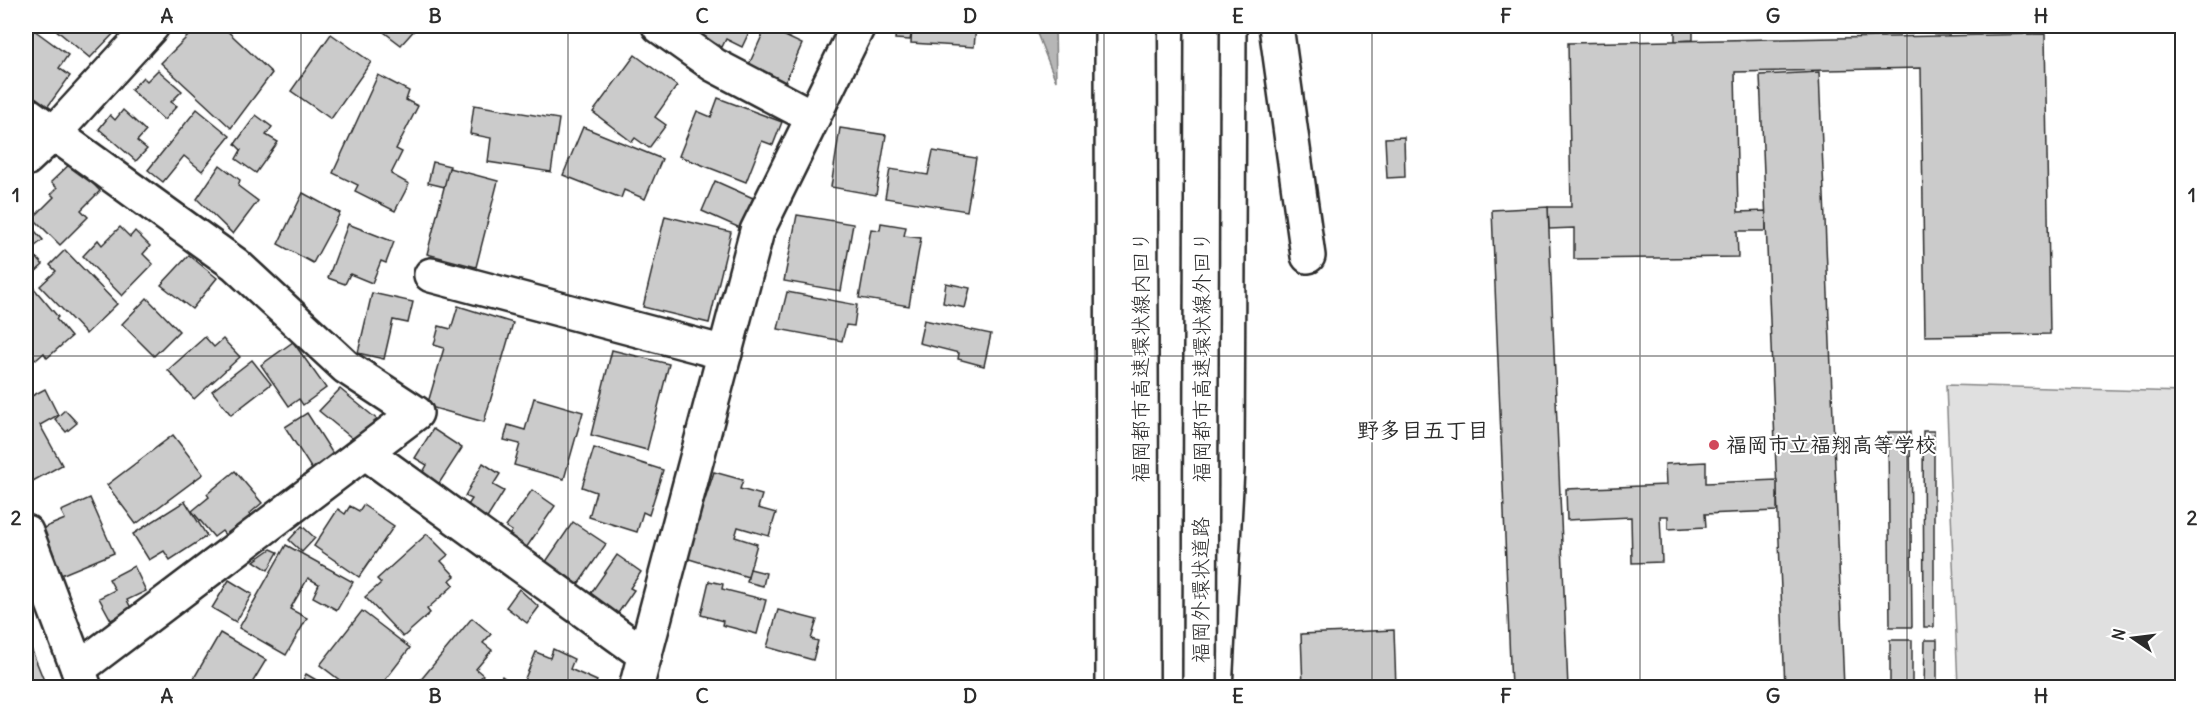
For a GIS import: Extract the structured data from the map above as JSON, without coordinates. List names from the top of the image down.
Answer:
{
  "streets": {
    "main road": ["福岡都市高速環状線内回り", "福岡都市高速環状線外回り"]
  },
  "districts": ["野多目五丁目"],
  "places": ["福岡市立福翔高等学校"],
  "north": "left",
  "grid": {
    "columns": [
      "A",
      "B",
      "C",
      "D",
      "E",
      "F",
      "G",
      "H"
    ],
    "rows": ["1", "2"]
  }
}
